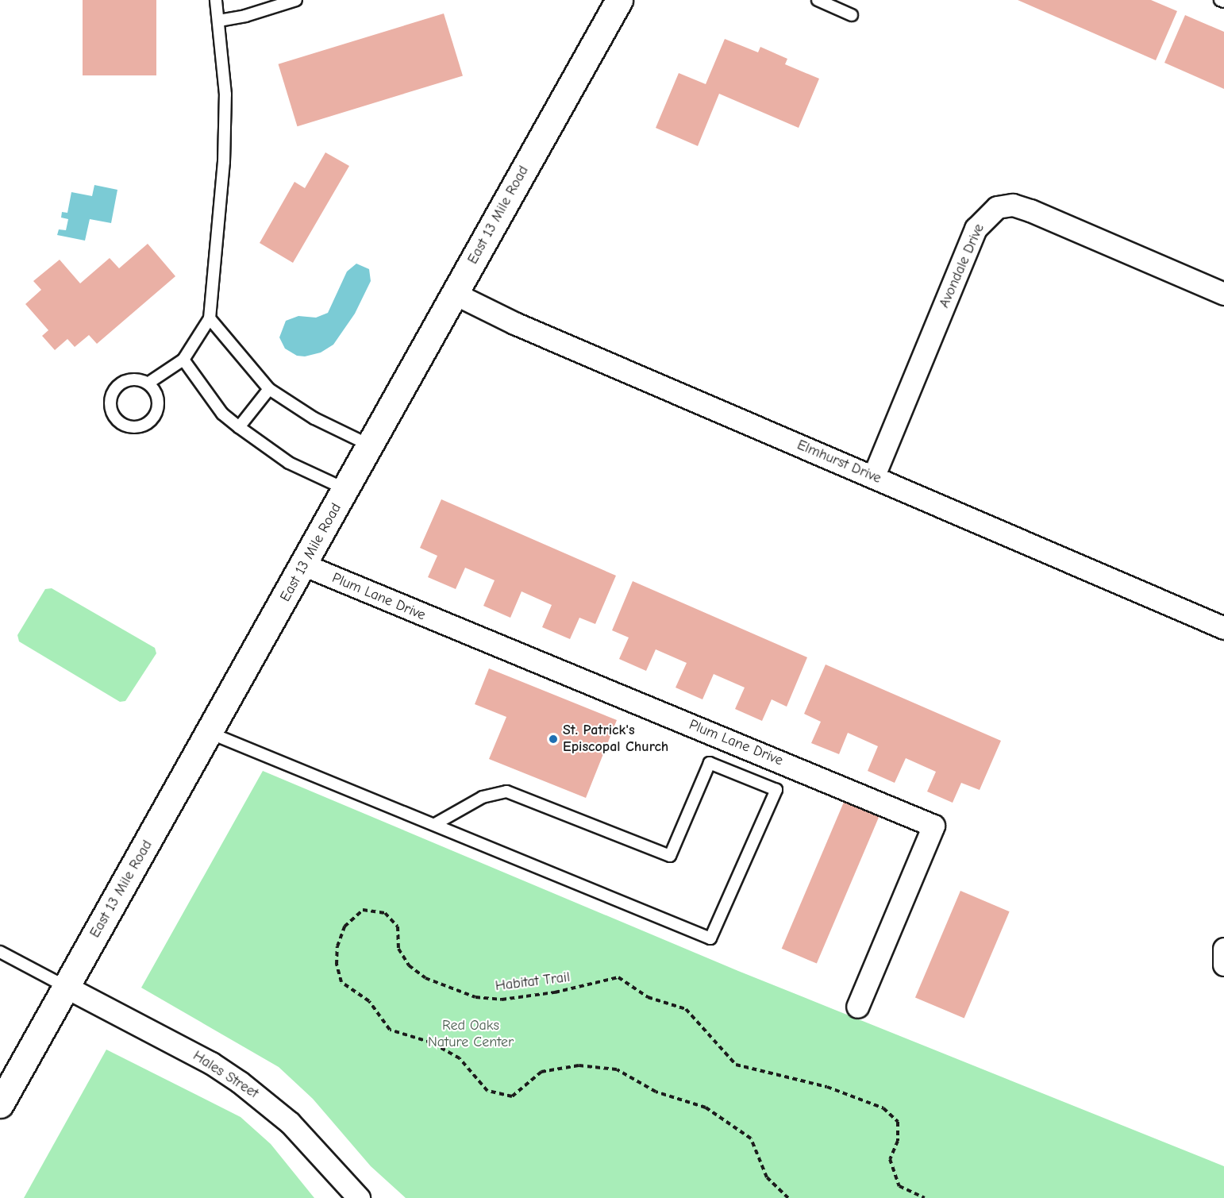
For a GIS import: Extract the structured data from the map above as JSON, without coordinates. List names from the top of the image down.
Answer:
{
  "streets": {
    "main road": ["East 13 Mile Road"],
    "street": [
      "Avondale Drive",
      "Elmhurst Drive",
      "Plum Lane Drive",
      "Hales Street"
    ],
    "path": ["Habitat Trail"]
  },
  "crossings": [
    ["East 13 Mile Road", "Elmhurst Drive"],
    ["East 13 Mile Road", "Plum Lane Drive"],
    ["East 13 Mile Road", "Hales Street"],
    ["Avondale Drive", "Elmhurst Drive"]
  ],
  "parks": ["Red Oaks Nature Center"],
  "places": ["St. Patrick's Episcopal Church"]
}
